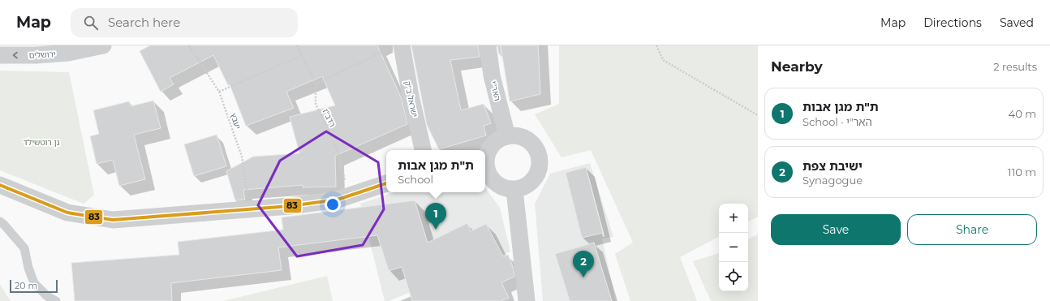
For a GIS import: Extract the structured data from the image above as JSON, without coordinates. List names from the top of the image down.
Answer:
{
  "streets": {
    "street": ["ירושלים", "האר\"י", "ישראל ב\"ק"],
    "path": ["רדב\"ז", "יעבץ"]
  },
  "parks": ["גן רוטשילד"],
  "lines": ["transit line 83"],
  "scale_bar": "20 m",
  "page": {
    "header": "Map",
    "search": "Search here",
    "nav": ["Map", "Directions", "Saved"],
    "heading": ["Nearby", "2 results"],
    "list": [
      {
        "mark": "1",
        "name": "ת\"ת מגן אבות",
        "note": "School · האר\"י",
        "value": "40 m"
      },
      {
        "mark": "2",
        "name": "ישיבת צפת",
        "note": "Synagogue",
        "value": "110 m"
      }
    ],
    "popup": ["ת\"ת מגן אבות", "School"],
    "pins": ["1", "2"],
    "map_buttons": ["+", "−"],
    "buttons": ["Save", "Share"],
    "scale": "20 m"
  }
}
